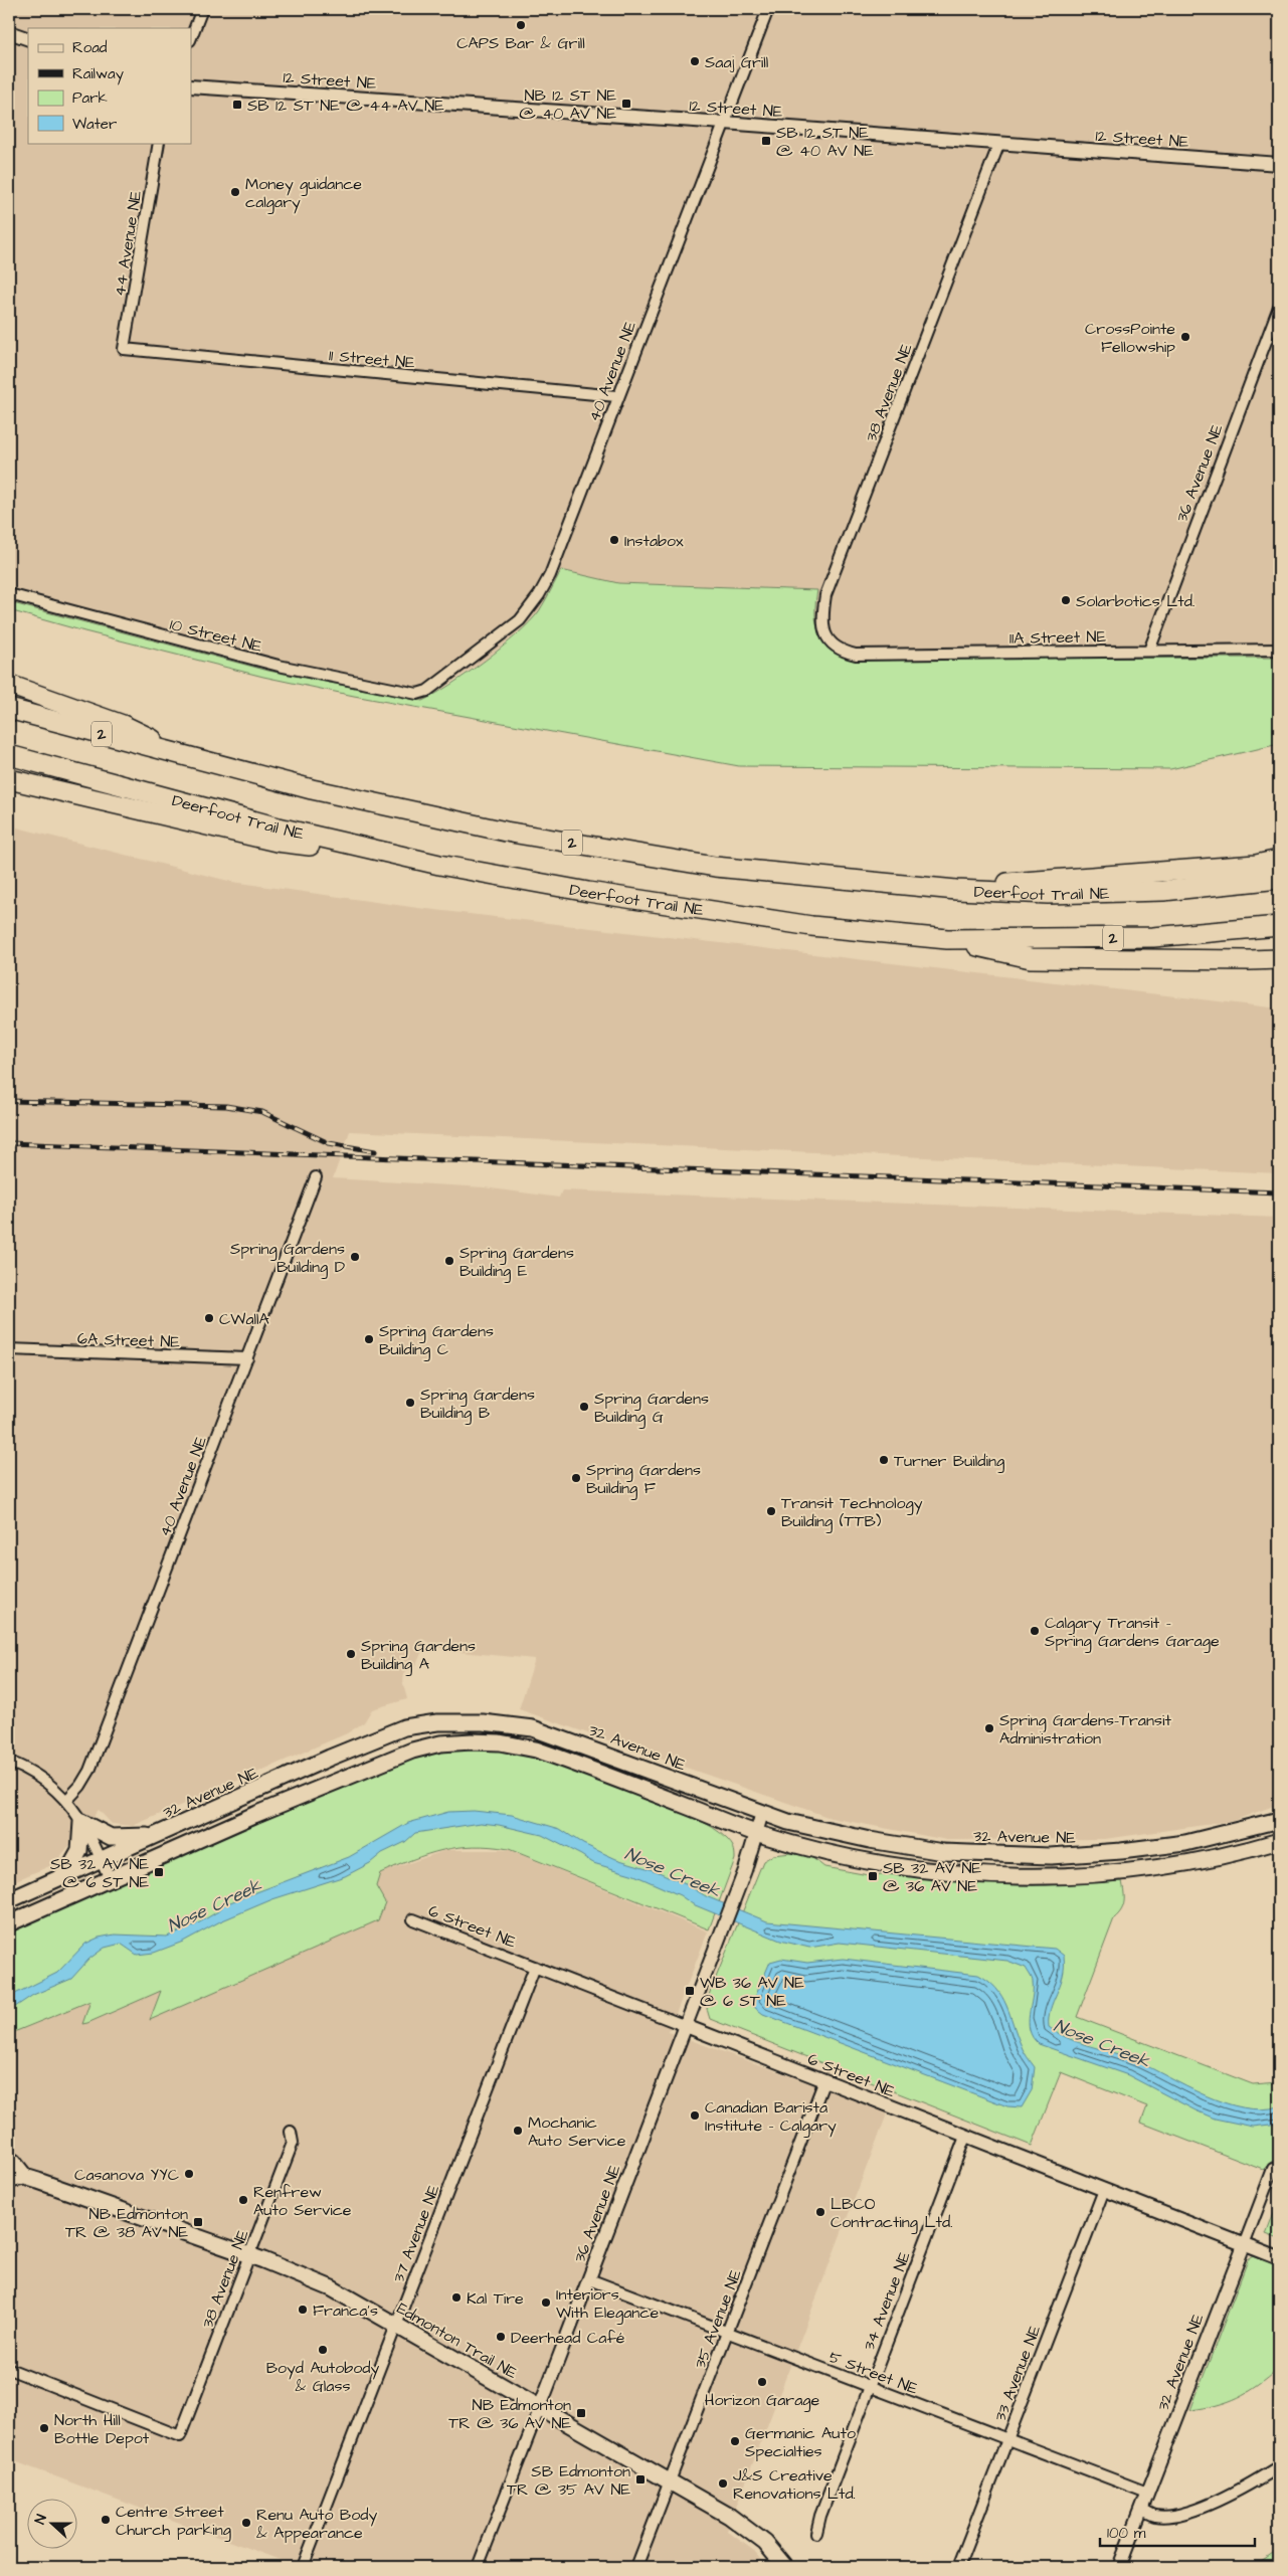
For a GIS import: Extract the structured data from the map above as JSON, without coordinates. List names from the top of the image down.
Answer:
{
  "streets": {
    "highway": ["2", "Deerfoot Trail NE"],
    "main road": ["32 Avenue NE", "Edmonton Trail NE"],
    "street": [
      "12 Street NE",
      "44 Avenue NE",
      "11 Street NE",
      "40 Avenue NE",
      "38 Avenue NE",
      "36 Avenue NE",
      "10 Street NE",
      "11A Street NE",
      "6A Street NE",
      "6 Street NE",
      "37 Avenue NE",
      "34 Avenue NE",
      "35 Avenue NE",
      "5 Street NE",
      "33 Avenue NE"
    ]
  },
  "crossings": [
    ["12 Street NE", "40 Avenue NE"],
    ["12 Street NE", "38 Avenue NE"],
    ["44 Avenue NE", "11 Street NE"],
    ["11 Street NE", "40 Avenue NE"],
    ["40 Avenue NE", "10 Street NE"],
    ["40 Avenue NE", "6A Street NE"],
    ["38 Avenue NE", "11A Street NE"],
    ["38 Avenue NE", "Edmonton Trail NE"],
    ["36 Avenue NE", "11A Street NE"],
    ["36 Avenue NE", "32 Avenue NE"],
    ["36 Avenue NE", "6 Street NE"],
    ["36 Avenue NE", "Edmonton Trail NE"],
    ["36 Avenue NE", "5 Street NE"],
    ["32 Avenue NE", "6 Street NE"],
    ["32 Avenue NE", "5 Street NE"],
    ["6 Street NE", "37 Avenue NE"],
    ["6 Street NE", "34 Avenue NE"],
    ["6 Street NE", "35 Avenue NE"],
    ["6 Street NE", "33 Avenue NE"],
    ["37 Avenue NE", "Edmonton Trail NE"],
    ["34 Avenue NE", "5 Street NE"],
    ["35 Avenue NE", "Edmonton Trail NE"],
    ["35 Avenue NE", "5 Street NE"],
    ["5 Street NE", "33 Avenue NE"]
  ],
  "water": ["Nose Creek"],
  "places": {
    "other": [
      "CAPS Bar & Grill",
      "Saaj Grill",
      "Money guidance calgary",
      "CrossPointe Fellowship",
      "Instabox",
      "Solarbotics Ltd.",
      "Spring Gardens Building D",
      "Spring Gardens Building E",
      "CWallA",
      "Spring Gardens Building C",
      "Spring Gardens Building B",
      "Spring Gardens Building G",
      "Turner Building",
      "Spring Gardens Building F",
      "Transit Technology Building (TTB)",
      "Calgary Transit - Spring Gardens Garage",
      "Spring Gardens Building A",
      "Spring Gardens-Transit Administration",
      "Canadian Barista Institute - Calgary",
      "Mochanic Auto Service",
      "Casanova YYC",
      "Renfrew Auto Service",
      "LBCO Contracting Ltd.",
      "Kal Tire",
      "Interiors With Elegance",
      "Franca's",
      "Deerhead Café",
      "Boyd Autobody & Glass",
      "Horizon Garage",
      "North Hill Bottle Depot",
      "Germanic Auto Specialties",
      "J&S Creative Renovations Ltd.",
      "Centre Street Church parking",
      "Renu Auto Body & Appearance"
    ],
    "transit": [
      "NB 12 ST NE @ 40 AV NE",
      "SB 12 ST NE @ 44 AV NE",
      "SB 12 ST NE @ 40 AV NE",
      "SB 32 AV NE @ 6 ST NE",
      "SB 32 AV NE @ 36 AV NE",
      "WB 36 AV NE @ 6 ST NE",
      "NB Edmonton TR @ 38 AV NE",
      "NB Edmonton TR @ 36 AV NE",
      "SB Edmonton TR @ 35 AV NE"
    ]
  },
  "legend": [
    "Road",
    "Railway",
    "Park",
    "Water"
  ],
  "scale_bar": "100 m",
  "north": "left"
}
